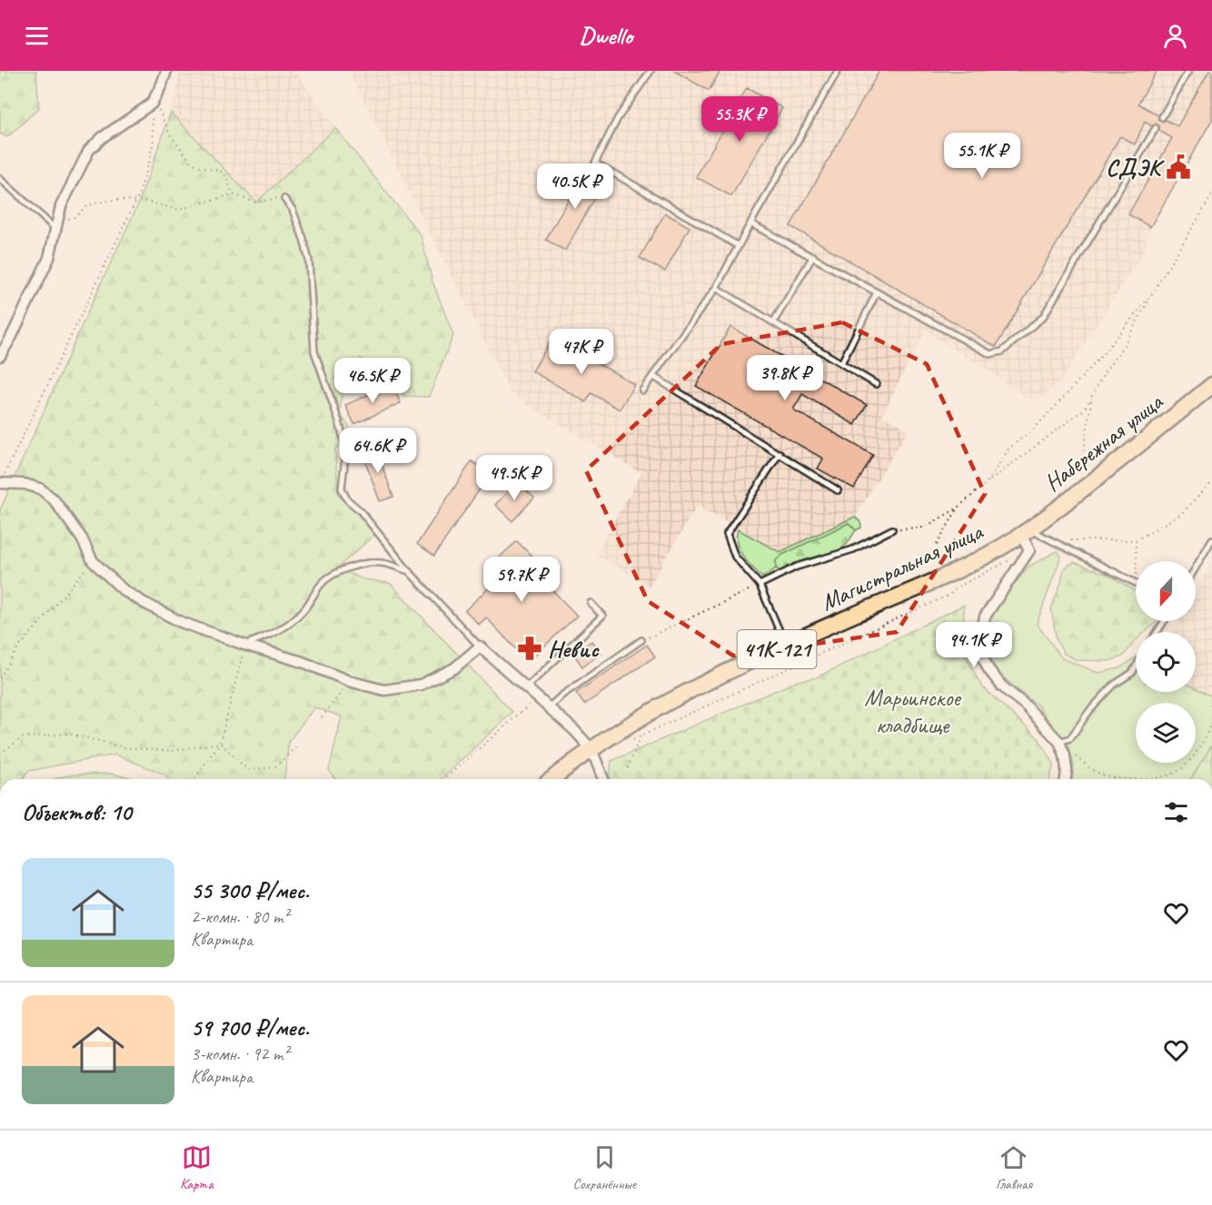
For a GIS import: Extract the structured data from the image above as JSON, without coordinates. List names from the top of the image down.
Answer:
{
  "streets": {
    "main road": ["Набережная улица", "Магистральная улица", "41К-121"]
  },
  "crossings": [
    ["Набережная улица", "Магистральная улица"]
  ],
  "parks": ["Марьинское кладбище"],
  "places": {
    "public building": ["СДЭК"],
    "pharmacy": ["Невис"]
  },
  "north": "bottom",
  "page": {
    "header": "Dwello",
    "price": [
      "55.3K ₽",
      "55.1K ₽",
      "40.5K ₽",
      "47K ₽",
      "39.8K ₽",
      "46.5K ₽",
      "64.6K ₽",
      "49.5K ₽",
      "59.7K ₽",
      "94.1K ₽"
    ],
    "heading": "Объектов: 10",
    "list": [
      {
        "name": "55 300 ₽/мес.",
        "note": "2-комн. · 80 m² · Квартира"
      },
      {
        "name": "59 700 ₽/мес.",
        "note": "3-комн. · 92 m² · Квартира"
      }
    ],
    "tabs": ["Карта", "Сохранённые", "Главная"]
  }
}
